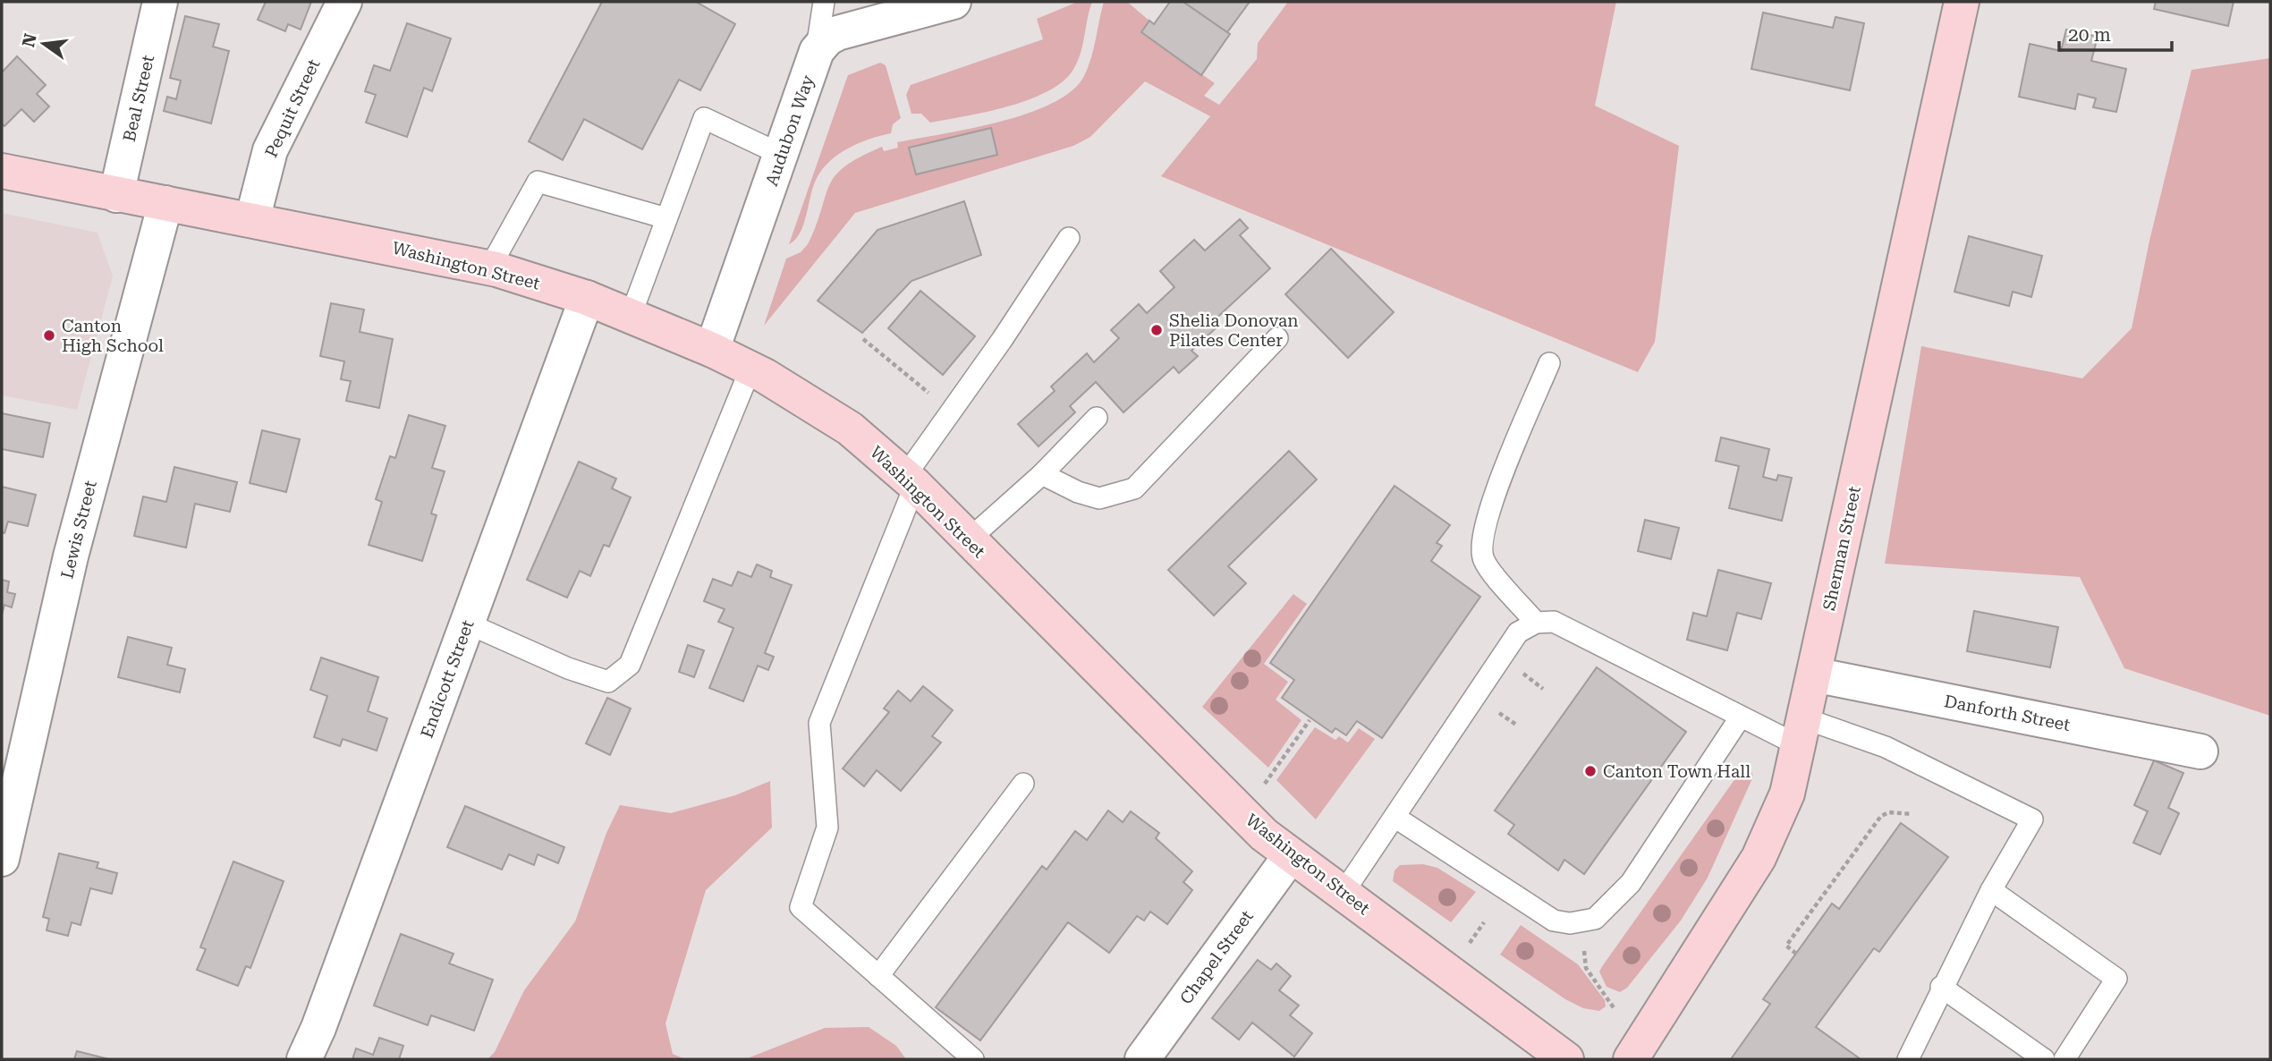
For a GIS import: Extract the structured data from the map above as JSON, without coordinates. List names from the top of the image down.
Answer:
{
  "streets": {
    "main road": ["Washington Street", "Sherman Street"],
    "street": [
      "Beal Street",
      "Pequit Street",
      "Audubon Way",
      "Lewis Street",
      "Endicott Street",
      "Danforth Street",
      "Chapel Street"
    ]
  },
  "crossings": [
    ["Beal Street", "Washington Street"],
    ["Pequit Street", "Washington Street"],
    ["Audubon Way", "Washington Street"],
    ["Washington Street", "Lewis Street"],
    ["Washington Street", "Endicott Street"],
    ["Washington Street", "Chapel Street"],
    ["Sherman Street", "Danforth Street"]
  ],
  "places": ["Shelia Donovan Pilates Center", "Canton High School", "Canton Town Hall"],
  "scale_bar": "20 m",
  "north": "left"
}
